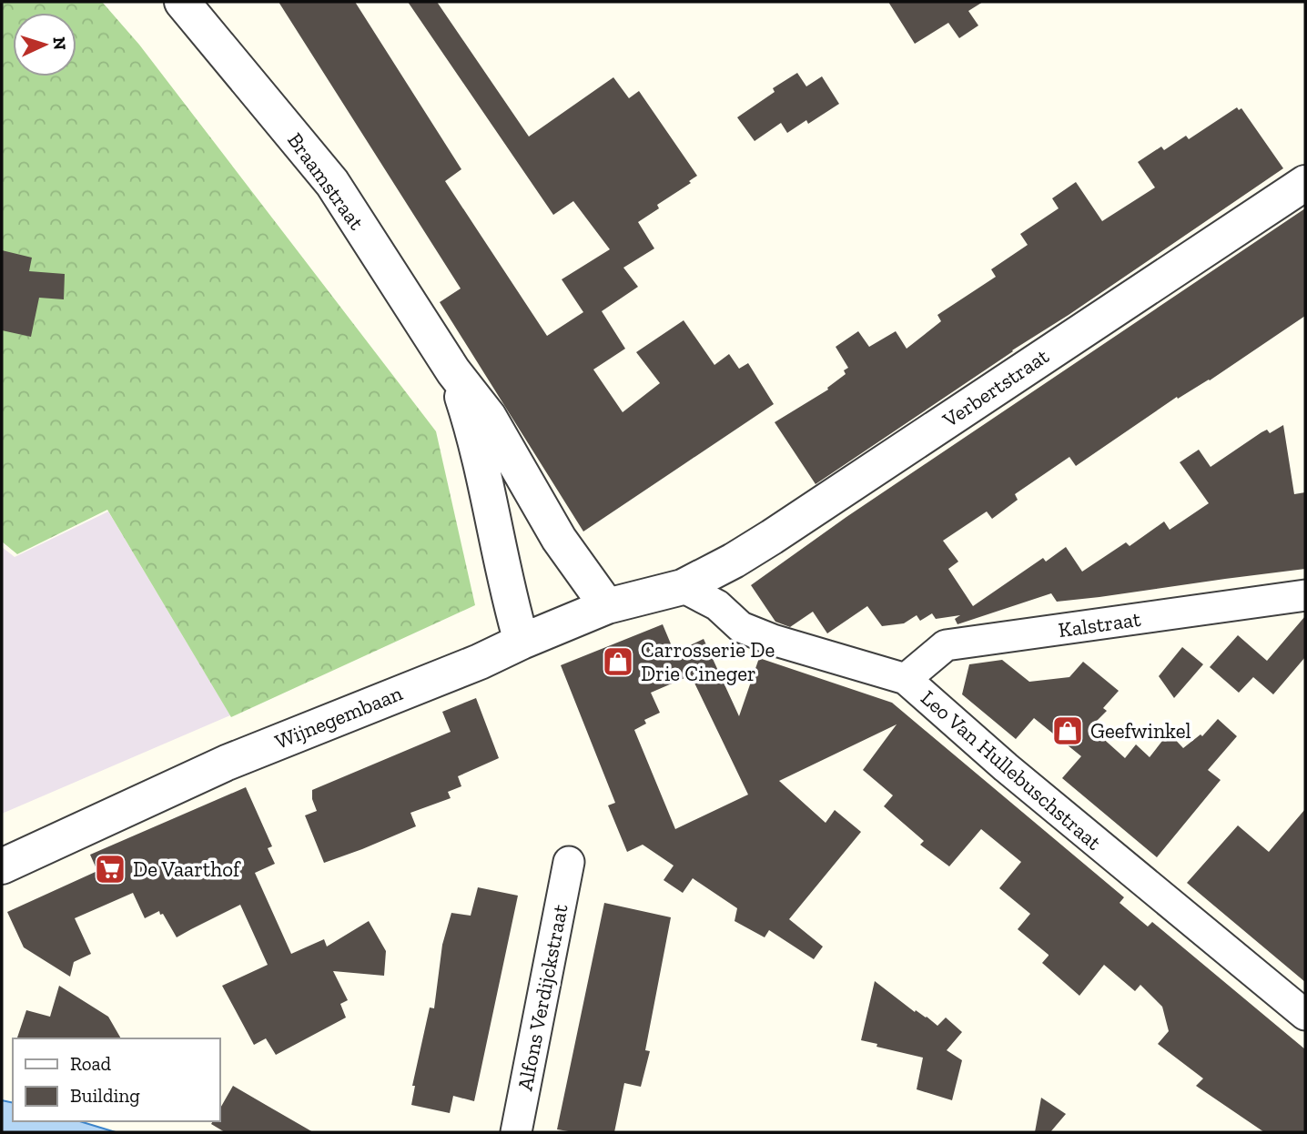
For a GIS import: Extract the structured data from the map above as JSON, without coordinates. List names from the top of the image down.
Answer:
{
  "streets": {
    "street": [
      "Braamstraat",
      "Verbertstraat",
      "Kalstraat",
      "Wijnegembaan",
      "Leo Van Hullebuschstraat",
      "Alfons Verdijckstraat"
    ]
  },
  "crossings": [
    ["Braamstraat", "Wijnegembaan"],
    ["Verbertstraat", "Wijnegembaan"],
    ["Verbertstraat", "Leo Van Hullebuschstraat"],
    ["Kalstraat", "Leo Van Hullebuschstraat"],
    ["Wijnegembaan", "Leo Van Hullebuschstraat"]
  ],
  "places": {
    "shop": ["Carrosserie De Drie Cineger", "Geefwinkel"],
    "supermarket": ["De Vaarthof"]
  },
  "legend": ["Road", "Building"],
  "north": "right"
}
